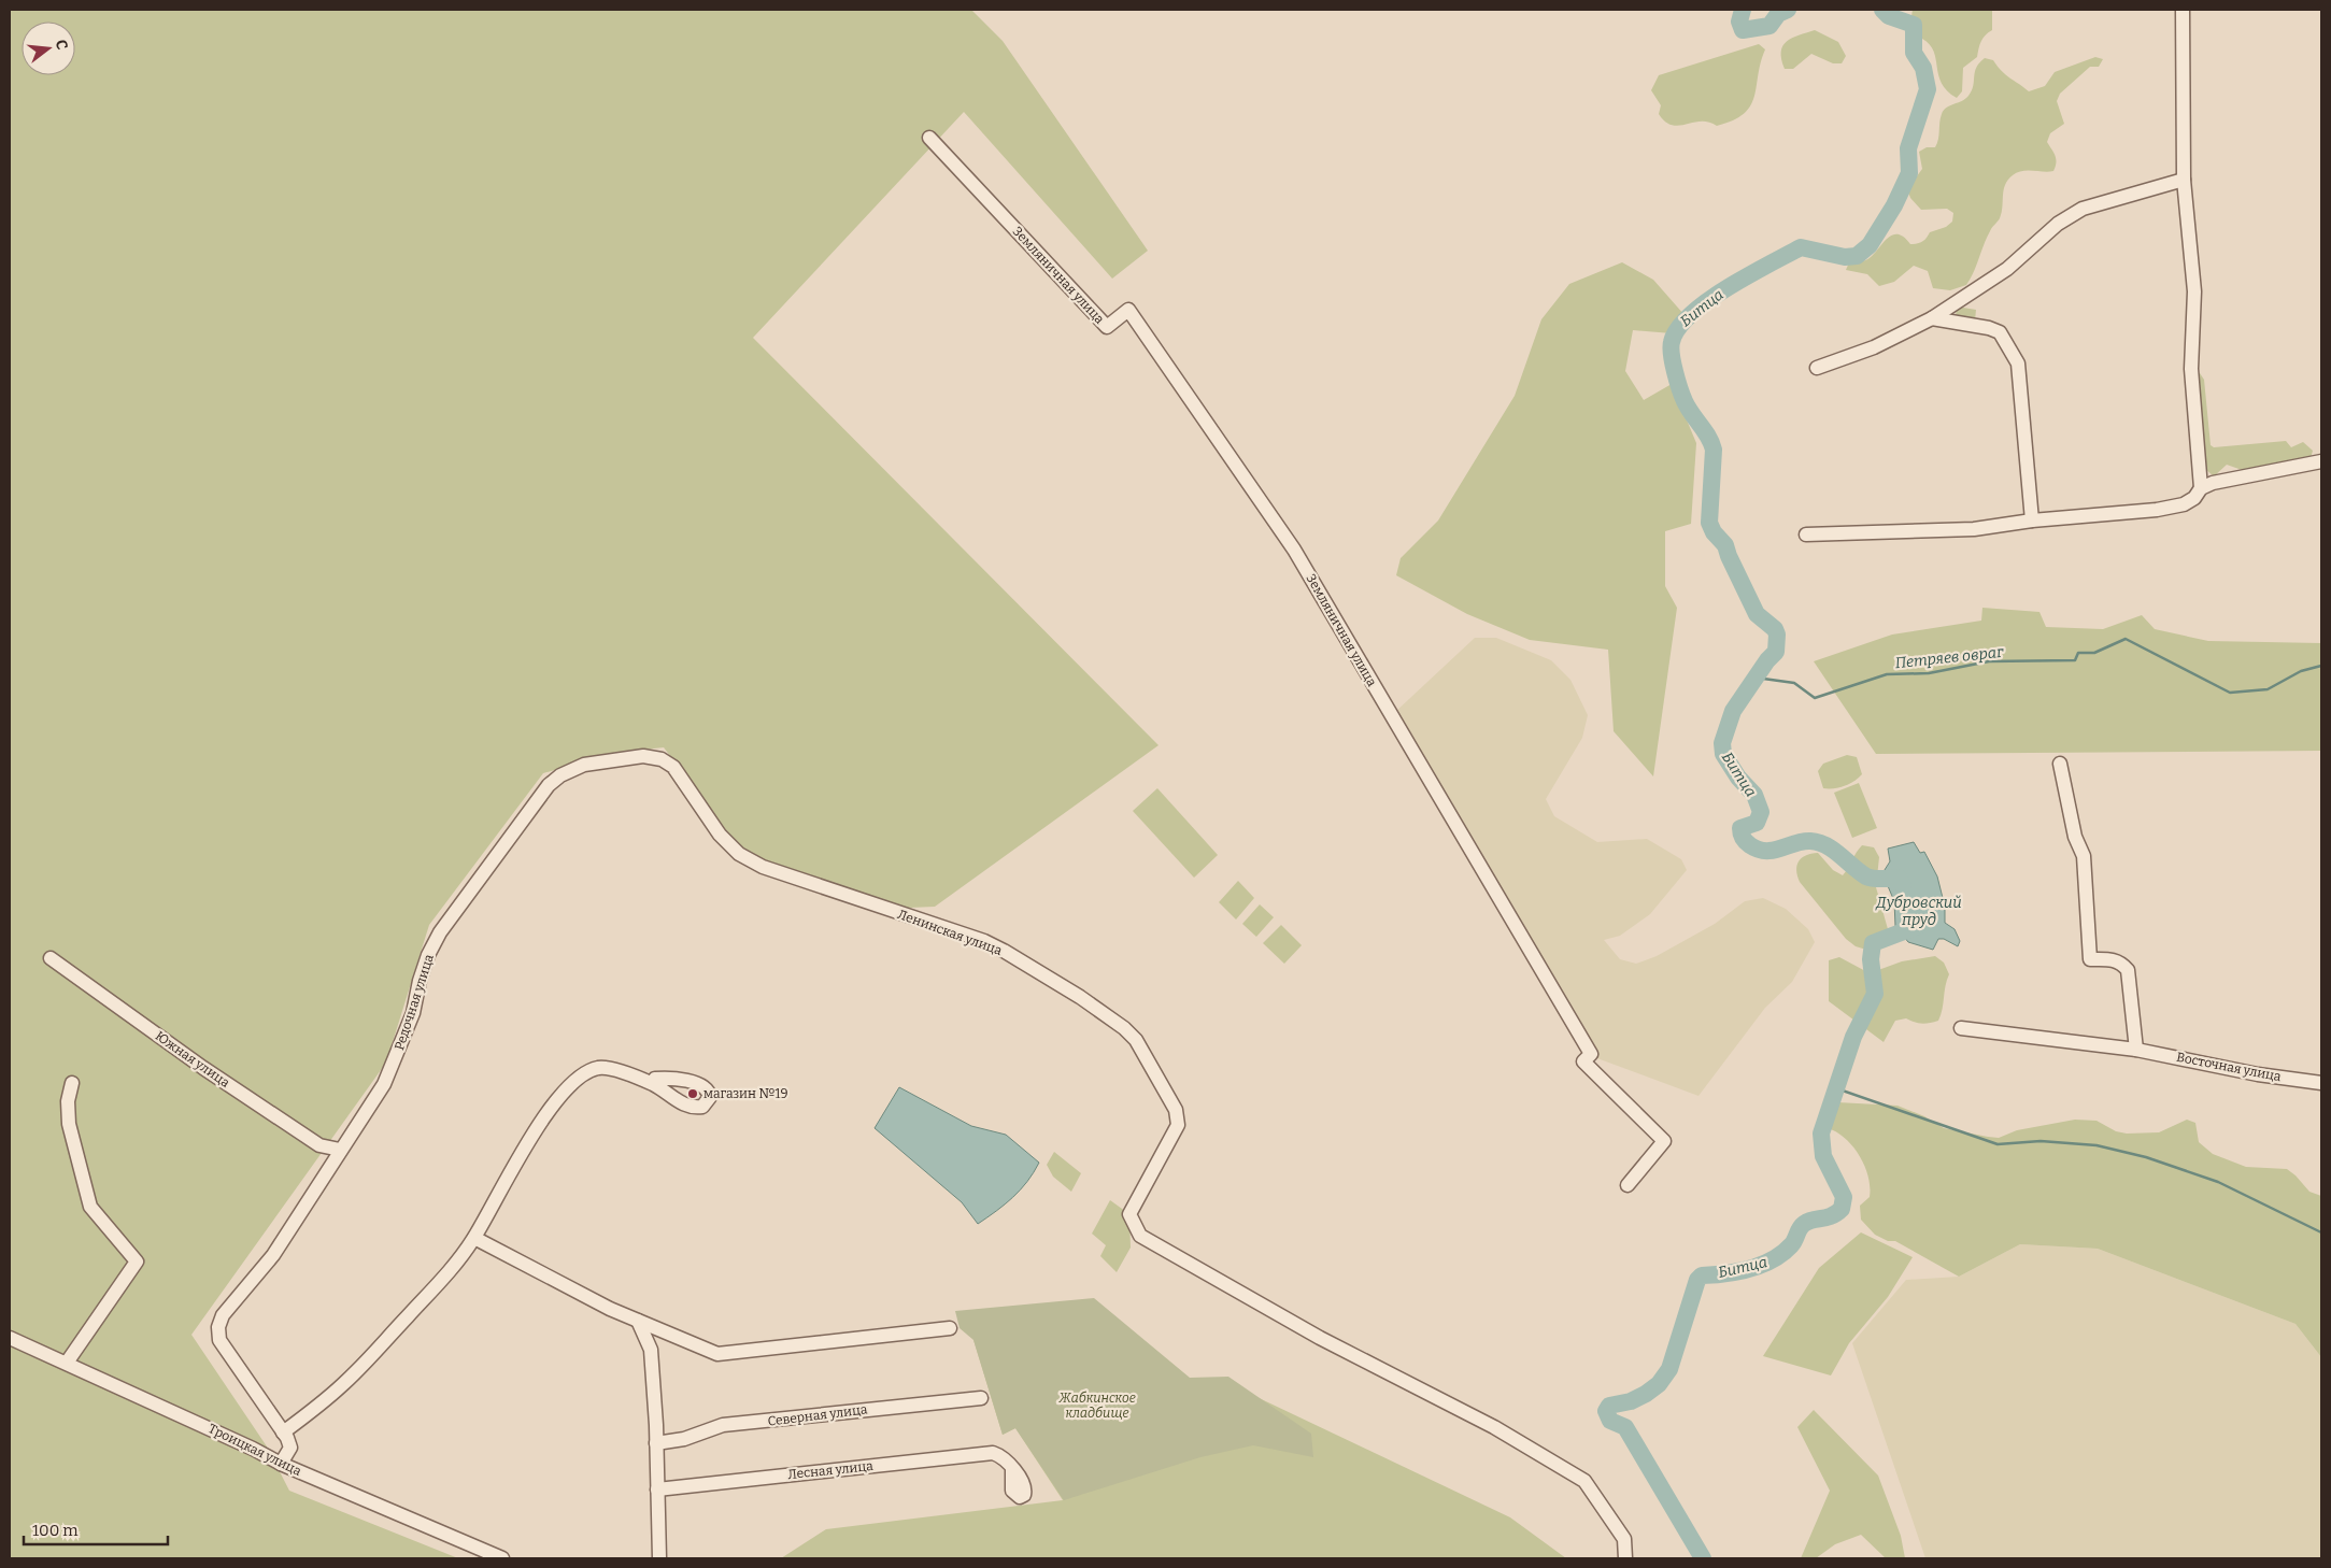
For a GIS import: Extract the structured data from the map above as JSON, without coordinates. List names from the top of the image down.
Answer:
{
  "streets": {
    "street": [
      "Земляничная улица",
      "Ленинская улица",
      "Редочная улица",
      "Южная улица",
      "Восточная улица",
      "Северная улица",
      "Троицкая улица",
      "Лесная улица"
    ]
  },
  "crossings": [
    ["Ленинская улица", "Редочная улица"],
    ["Редочная улица", "Южная улица"],
    ["Редочная улица", "Троицкая улица"]
  ],
  "water": ["Битца", "Петряев овраг", "Дубровский пруд"],
  "parks": ["Жабкинское кладбище"],
  "places": ["магазин №19"],
  "scale_bar": "100 m",
  "north": "right"
}
